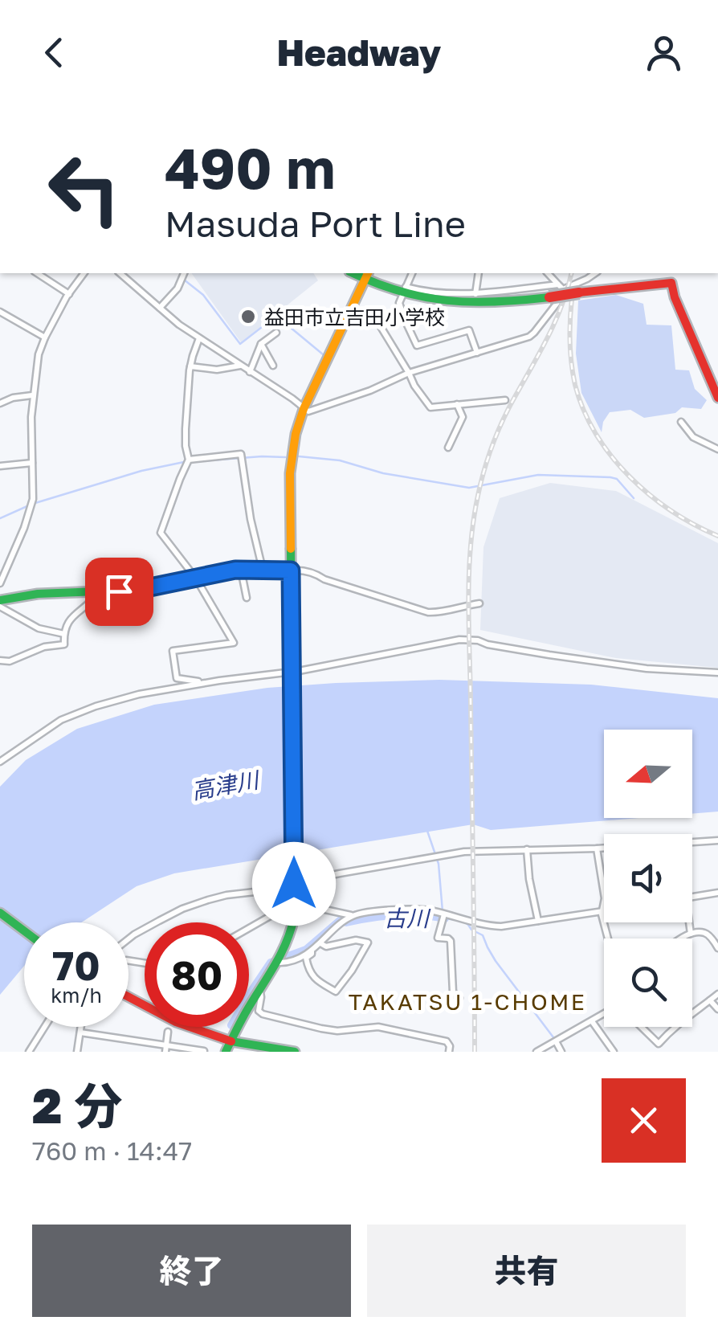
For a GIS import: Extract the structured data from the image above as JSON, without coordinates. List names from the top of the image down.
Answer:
{
  "districts": ["TAKATSU 1-CHOME"],
  "water": ["高津川", "古川"],
  "places": ["益田市立吉田小学校"],
  "north": "left",
  "page": {
    "header": "Headway",
    "turn": ["490 m", "Masuda Port Line"],
    "speed": "70 km/h",
    "limit": "80",
    "heading": ["2 分", "760 m · 14:47"],
    "buttons": ["終了", "共有"]
  }
}
